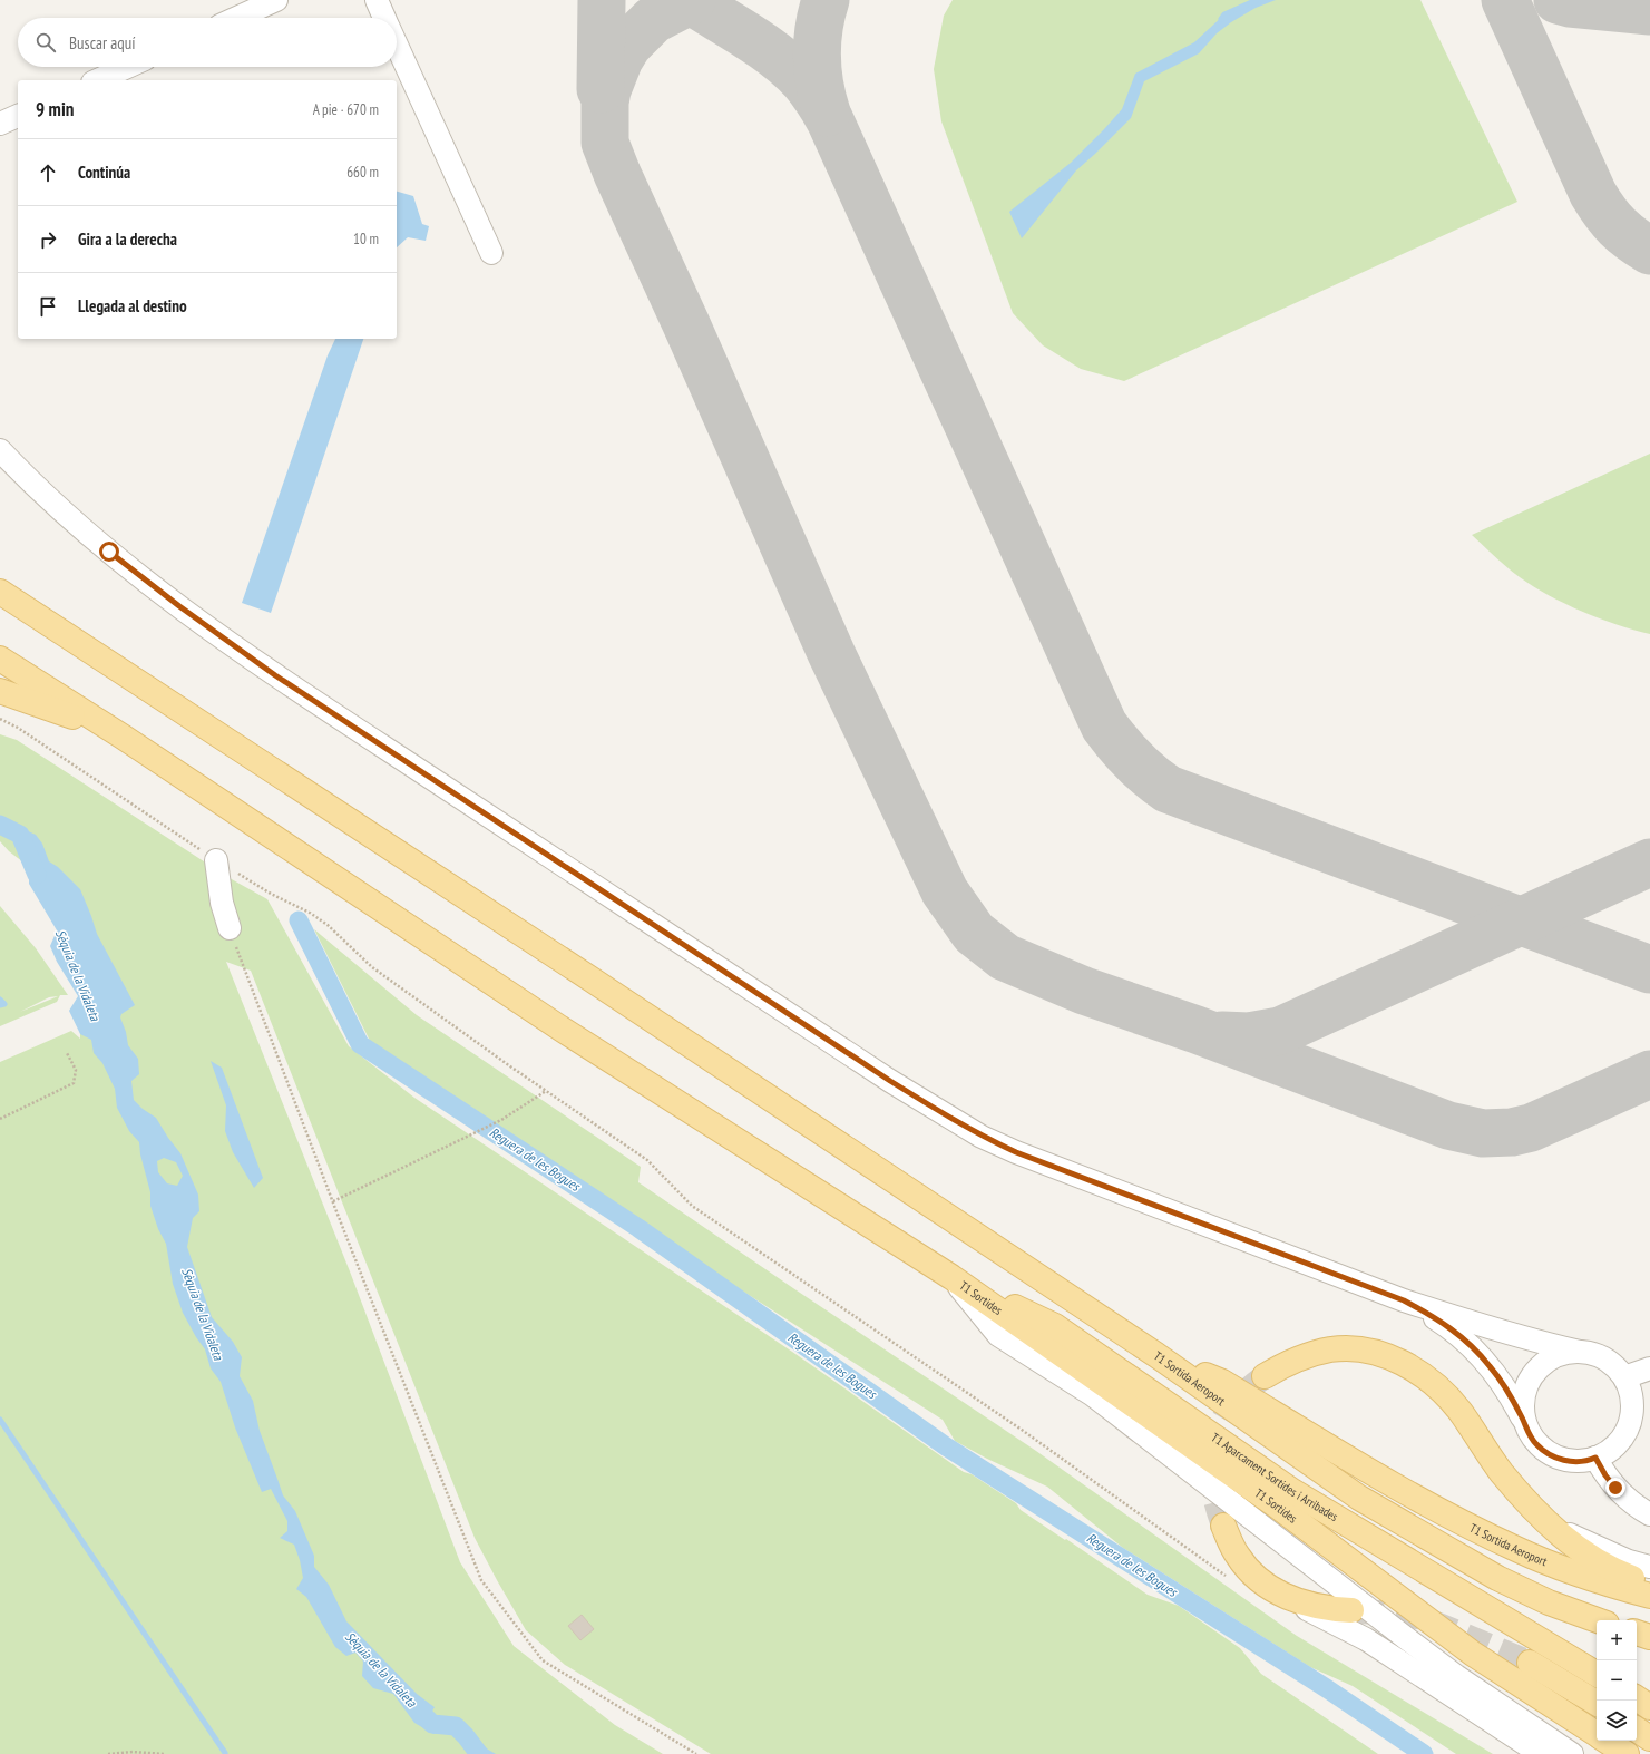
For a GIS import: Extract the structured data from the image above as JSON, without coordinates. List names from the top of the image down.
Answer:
{
  "streets": {
    "main road": ["T1 Sortides", "T1 Sortida Aeroport", "T1 Aparcament Sortides i Arribades"]
  },
  "crossings": [
    ["T1 Sortides", "T1 Aparcament Sortides i Arribades"]
  ],
  "water": ["Sèquia de la Vidaleta", "Reguera de les Bogues"],
  "page": {
    "search": "Buscar aquí",
    "heading": ["9 min", "A pie · 670 m"],
    "list": [
      ["Continúa", "660 m"],
      ["Gira a la derecha", "10 m"],
      "Llegada al destino"
    ],
    "map_buttons": ["+", "−"]
  }
}
